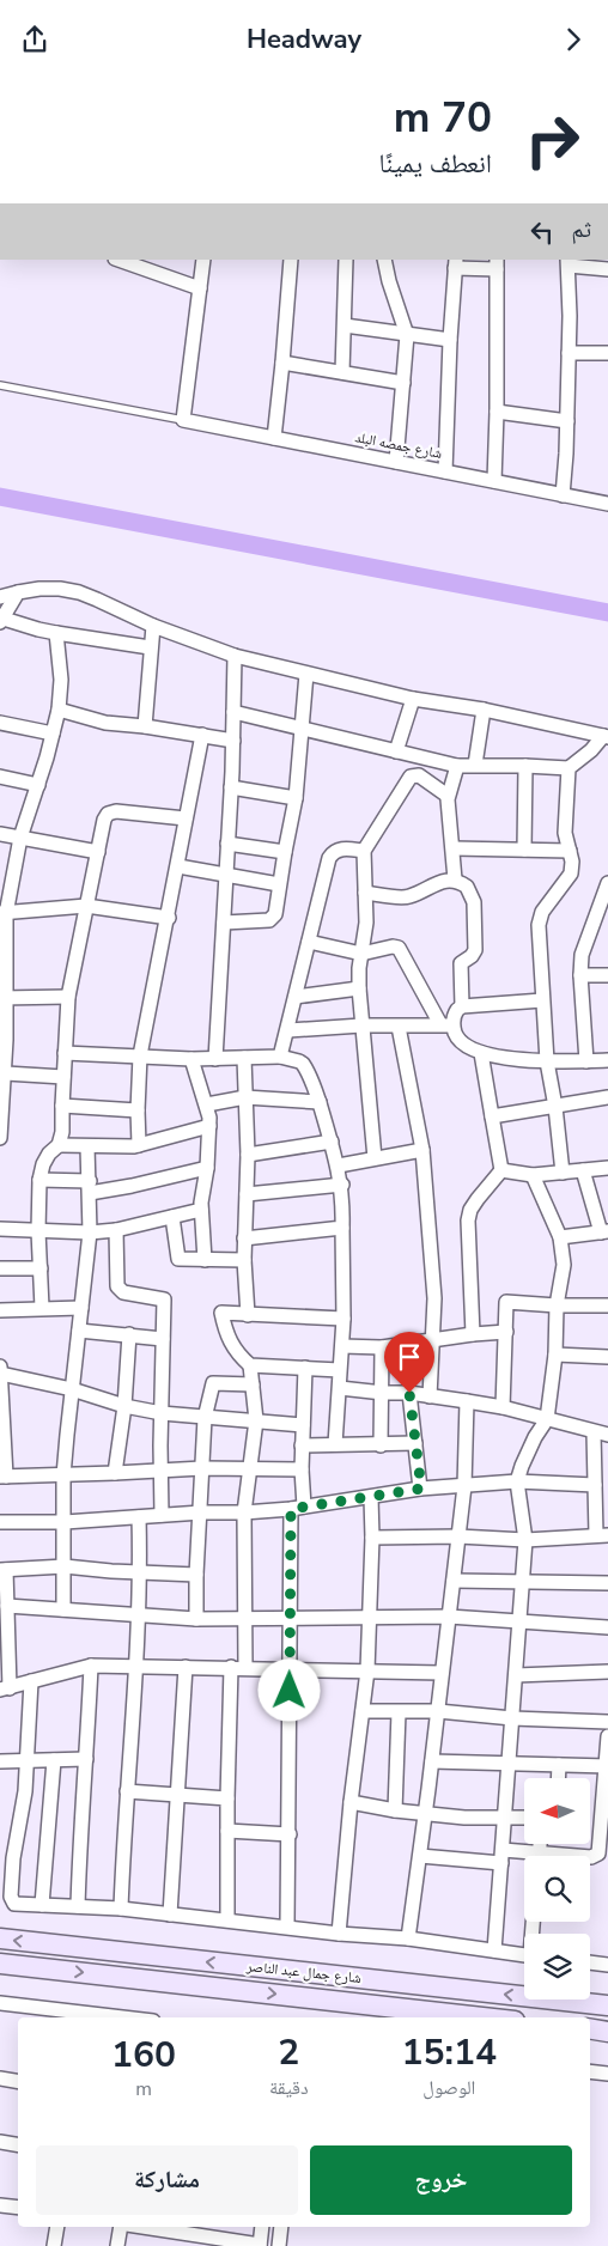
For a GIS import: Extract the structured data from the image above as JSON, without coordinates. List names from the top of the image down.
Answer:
{
  "streets": {
    "main road": ["شارع جمال عبد الناصر"],
    "street": ["شارع جمصه البلد"]
  },
  "north": "left",
  "page": {
    "header": "Headway",
    "turn": ["70 m", "انعطف يمينًا"],
    "then": "ثم",
    "eta": [
      "15:14",
      "الوصول",
      "2",
      "دقيقة",
      "160",
      "m"
    ],
    "buttons": ["خروج", "مشاركة"]
  }
}
